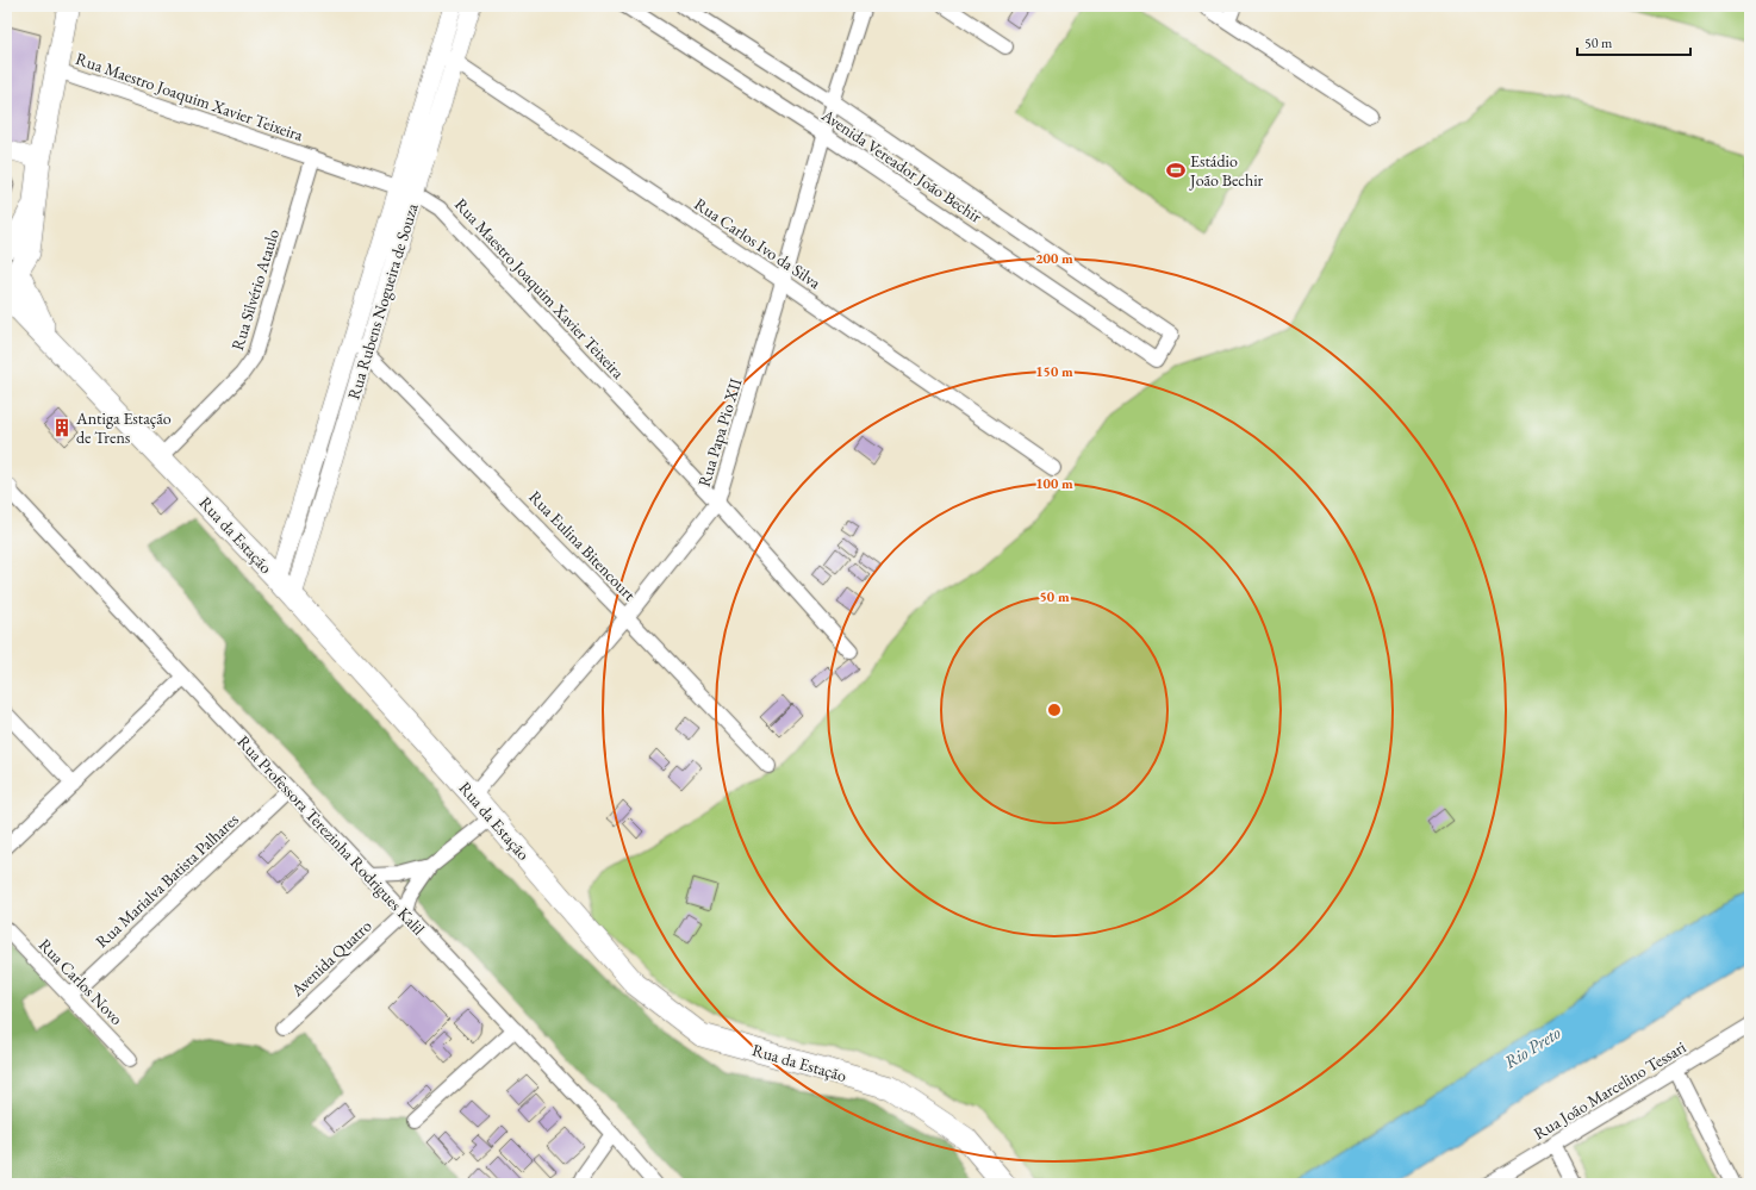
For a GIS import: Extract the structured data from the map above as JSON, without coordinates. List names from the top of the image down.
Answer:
{
  "streets": {
    "main road": ["Rua da Estação"],
    "street": [
      "Rua Maestro Joaquim Xavier Teixeira",
      "Avenida Vereador João Bechir",
      "Rua Carlos Ivo da Silva",
      "Rua Silvério Ataulo",
      "Rua Rubens Nogueira de Souza",
      "Rua Papa Pio XII",
      "Rua Eulina Bitencourt",
      "Rua Professora Terezinha Rodrigues Kalil",
      "Rua Marialva Batista Palhares",
      "Avenida Quatro",
      "Rua Carlos Novo",
      "Rua João Marcelino Tessari"
    ]
  },
  "crossings": [
    ["Rua Maestro Joaquim Xavier Teixeira", "Rua Silvério Ataulo"],
    ["Rua Maestro Joaquim Xavier Teixeira", "Rua Rubens Nogueira de Souza"],
    ["Rua Maestro Joaquim Xavier Teixeira", "Rua Papa Pio XII"],
    ["Avenida Vereador João Bechir", "Rua Papa Pio XII"],
    ["Rua Carlos Ivo da Silva", "Rua Rubens Nogueira de Souza"],
    ["Rua Carlos Ivo da Silva", "Rua Papa Pio XII"],
    ["Rua Silvério Ataulo", "Rua da Estação"],
    ["Rua Rubens Nogueira de Souza", "Rua da Estação"],
    ["Rua Rubens Nogueira de Souza", "Rua Eulina Bitencourt"],
    ["Rua Papa Pio XII", "Rua da Estação"],
    ["Rua Papa Pio XII", "Rua Eulina Bitencourt"],
    ["Rua Professora Terezinha Rodrigues Kalil", "Rua Marialva Batista Palhares"],
    ["Rua Professora Terezinha Rodrigues Kalil", "Avenida Quatro"],
    ["Rua Marialva Batista Palhares", "Rua Carlos Novo"]
  ],
  "water": ["Rio Preto"],
  "places": {
    "sports": ["Estádio João Bechir"],
    "building": ["Antiga Estação de Trens"]
  },
  "scale_bar": "50 m",
  "rings": [
    "200 m",
    "150 m",
    "100 m",
    "50 m"
  ]
}
